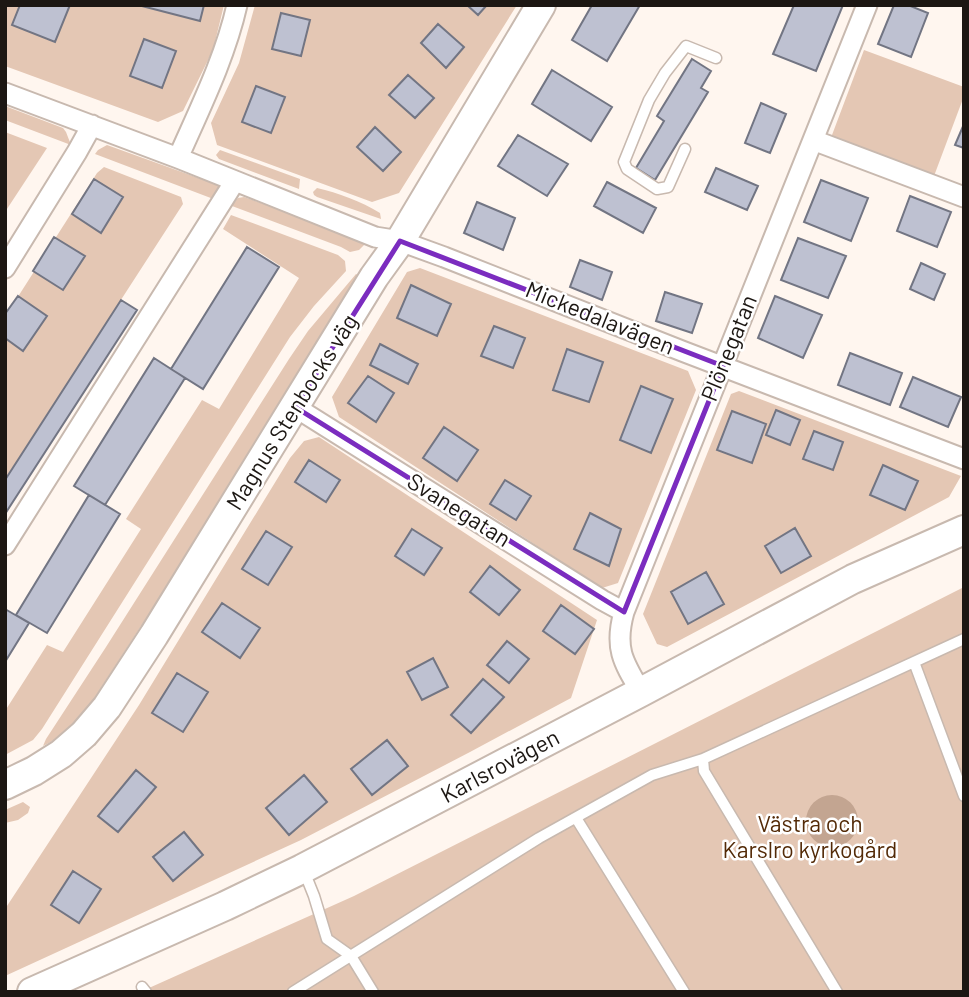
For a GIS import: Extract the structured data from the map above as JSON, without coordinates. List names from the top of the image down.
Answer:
{
  "streets": {
    "street": [
      "Mickedalavägen",
      "Plönegatan",
      "Magnus Stenbocks väg",
      "Svanegatan",
      "Karlsrovägen"
    ]
  },
  "crossings": [
    ["Mickedalavägen", "Plönegatan"],
    ["Mickedalavägen", "Magnus Stenbocks väg"],
    ["Plönegatan", "Svanegatan"],
    ["Plönegatan", "Karlsrovägen"],
    ["Magnus Stenbocks väg", "Svanegatan"]
  ],
  "parks": ["Västra och Karslro kyrkogård"]
}
